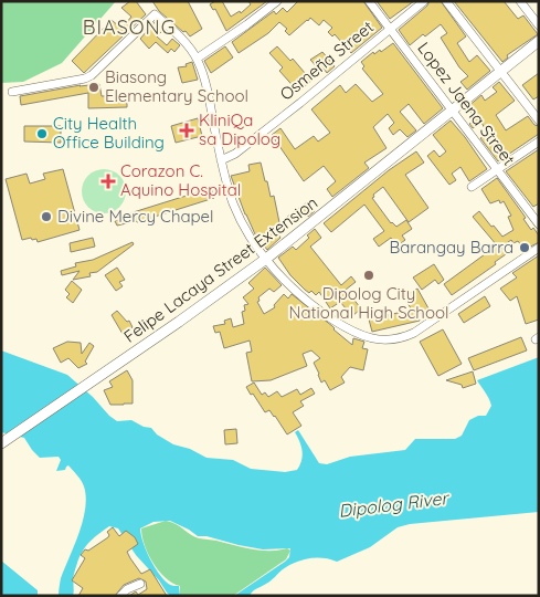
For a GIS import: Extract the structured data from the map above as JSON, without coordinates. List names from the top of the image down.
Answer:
{
  "streets": {
    "main road": ["Felipe Lacaya Street Extension"],
    "street": ["Osmeña Street", "Lopez Jaena Street"]
  },
  "crossings": [
    ["Osmeña Street", "Lopez Jaena Street"],
    ["Lopez Jaena Street", "Felipe Lacaya Street Extension"]
  ],
  "districts": ["BIASONG"],
  "water": ["Dipolog River"],
  "places": {
    "other": [
      "Biasong Elementary School",
      "City Health Office Building",
      "Divine Mercy Chapel",
      "Barangay Barra",
      "Dipolog City National High School"
    ],
    "health": ["KliniQa sa Dipolog", "Corazon C. Aquino Hospital"]
  }
}
